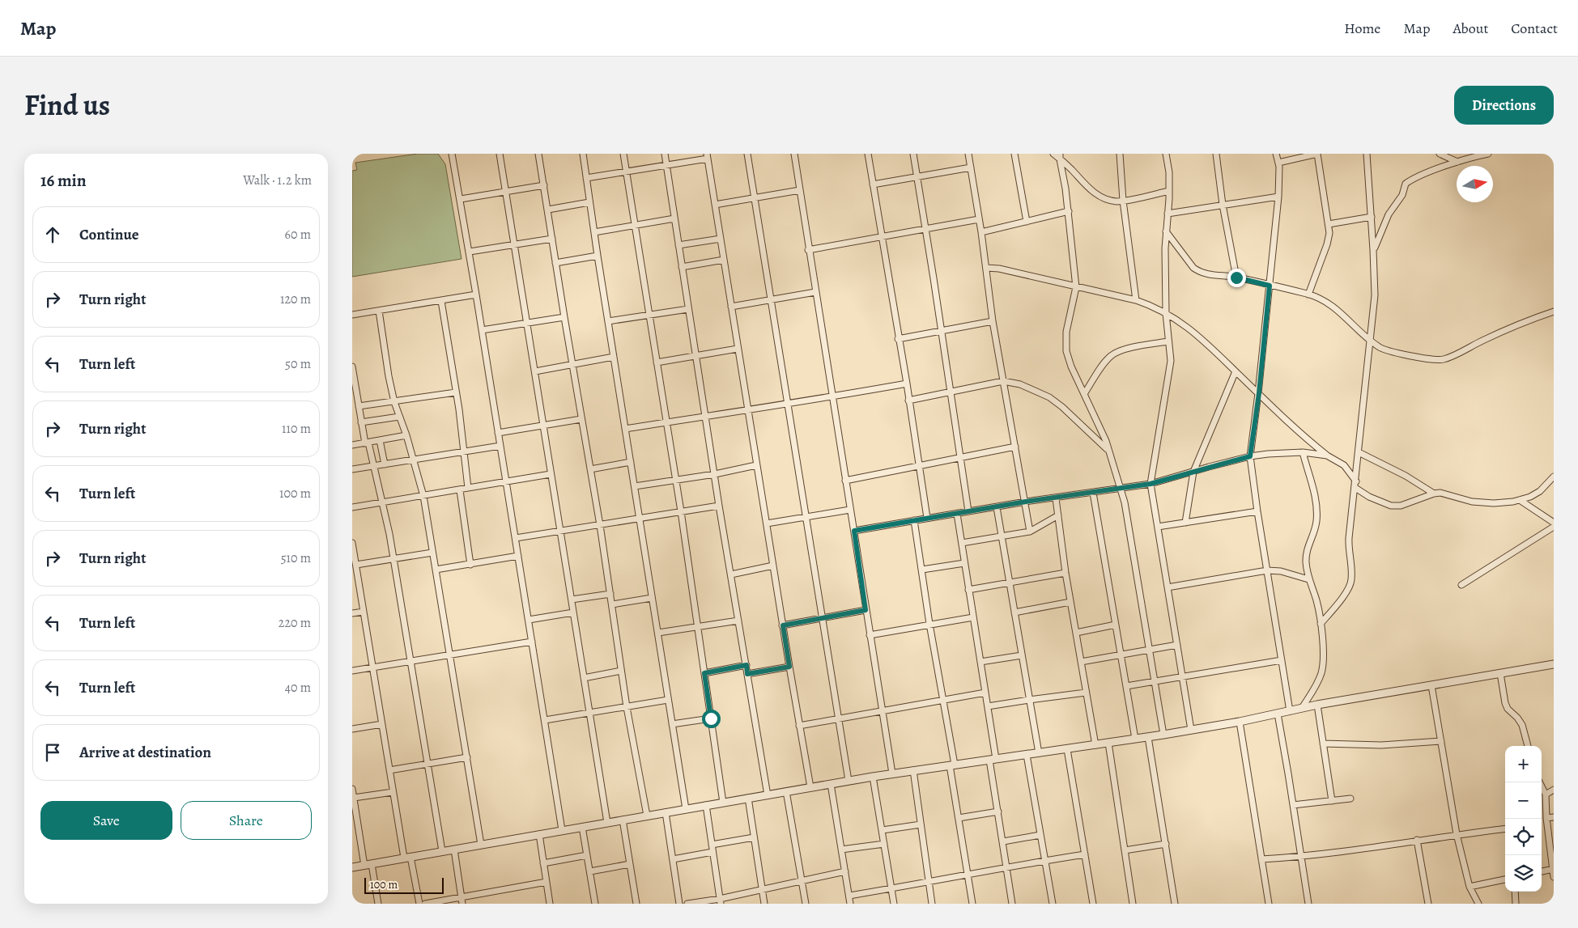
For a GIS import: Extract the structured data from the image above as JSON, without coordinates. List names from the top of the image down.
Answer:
{
  "scale_bar": "100 m",
  "north": "right",
  "page": {
    "header": "Map",
    "nav": [
      "Home",
      "Map",
      "About",
      "Contact"
    ],
    "title": "Find us",
    "buttons": [
      "Directions",
      ["Save", "Share"]
    ],
    "heading": ["16 min", "Walk · 1.2 km"],
    "list": [
      ["Continue", "60 m"],
      ["Turn right", "120 m"],
      ["Turn left", "50 m"],
      ["Turn right", "110 m"],
      ["Turn left", "100 m"],
      ["Turn right", "510 m"],
      ["Turn left", "220 m"],
      ["Turn left", "40 m"],
      "Arrive at destination"
    ],
    "map_buttons": ["+", "−"],
    "scale": "100 m"
  }
}
